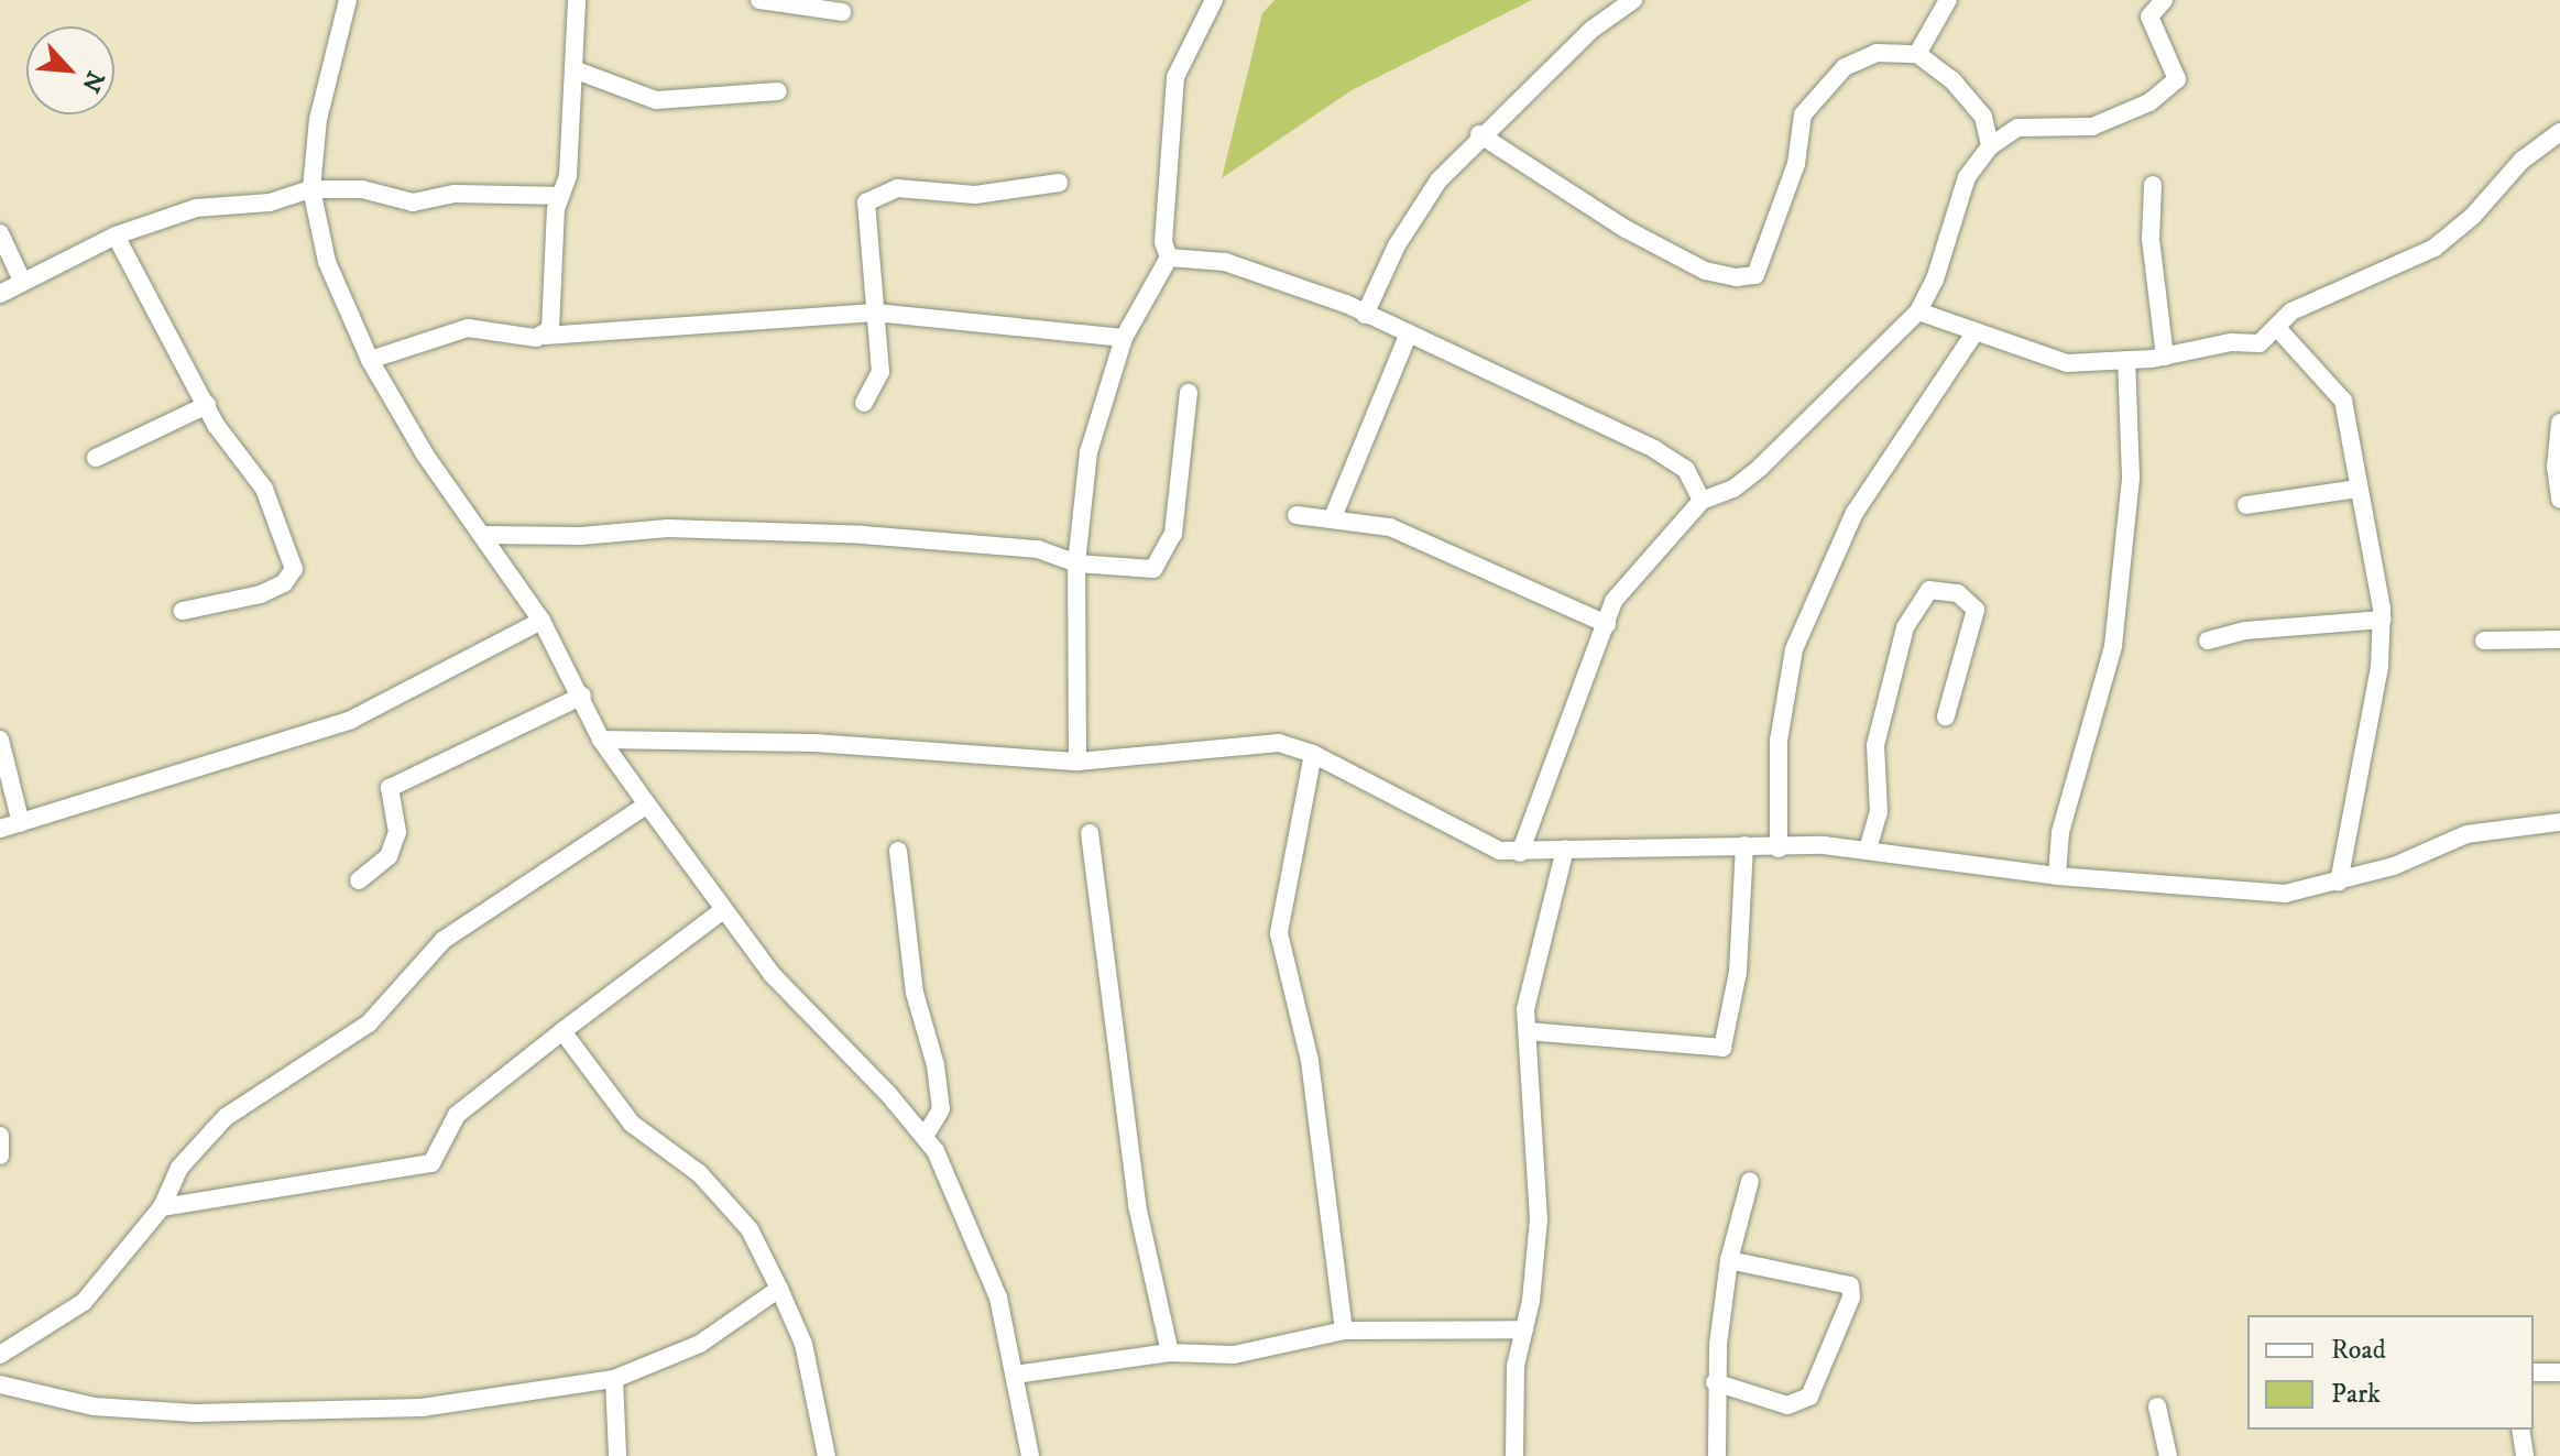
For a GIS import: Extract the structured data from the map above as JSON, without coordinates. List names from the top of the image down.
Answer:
{
  "legend": ["Road", "Park"],
  "north": "bottom right"
}
